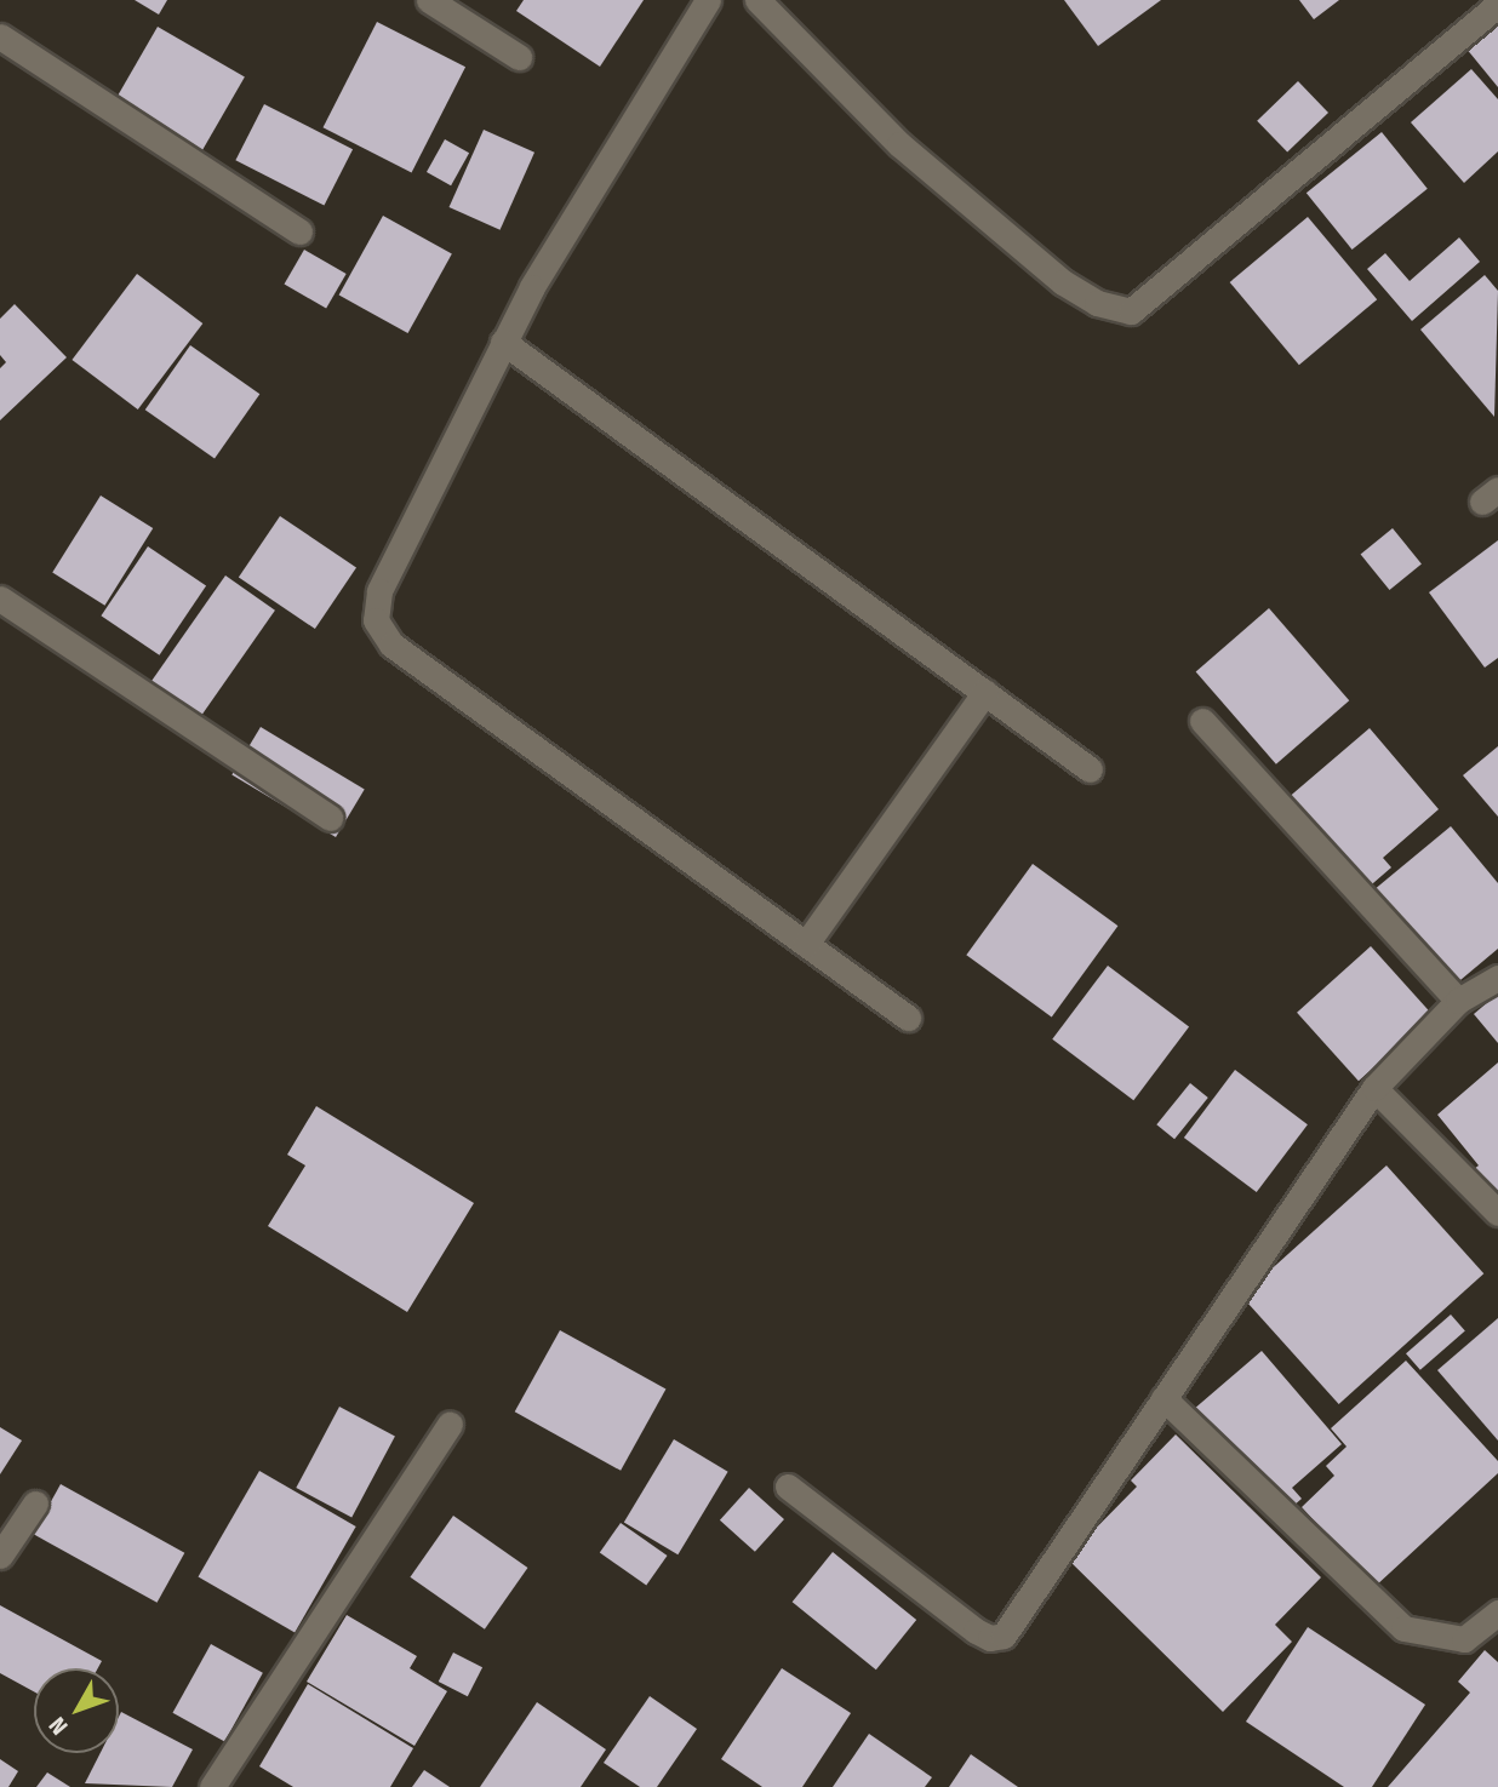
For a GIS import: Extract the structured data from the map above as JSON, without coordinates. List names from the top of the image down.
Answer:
{
  "north": "bottom left"
}
